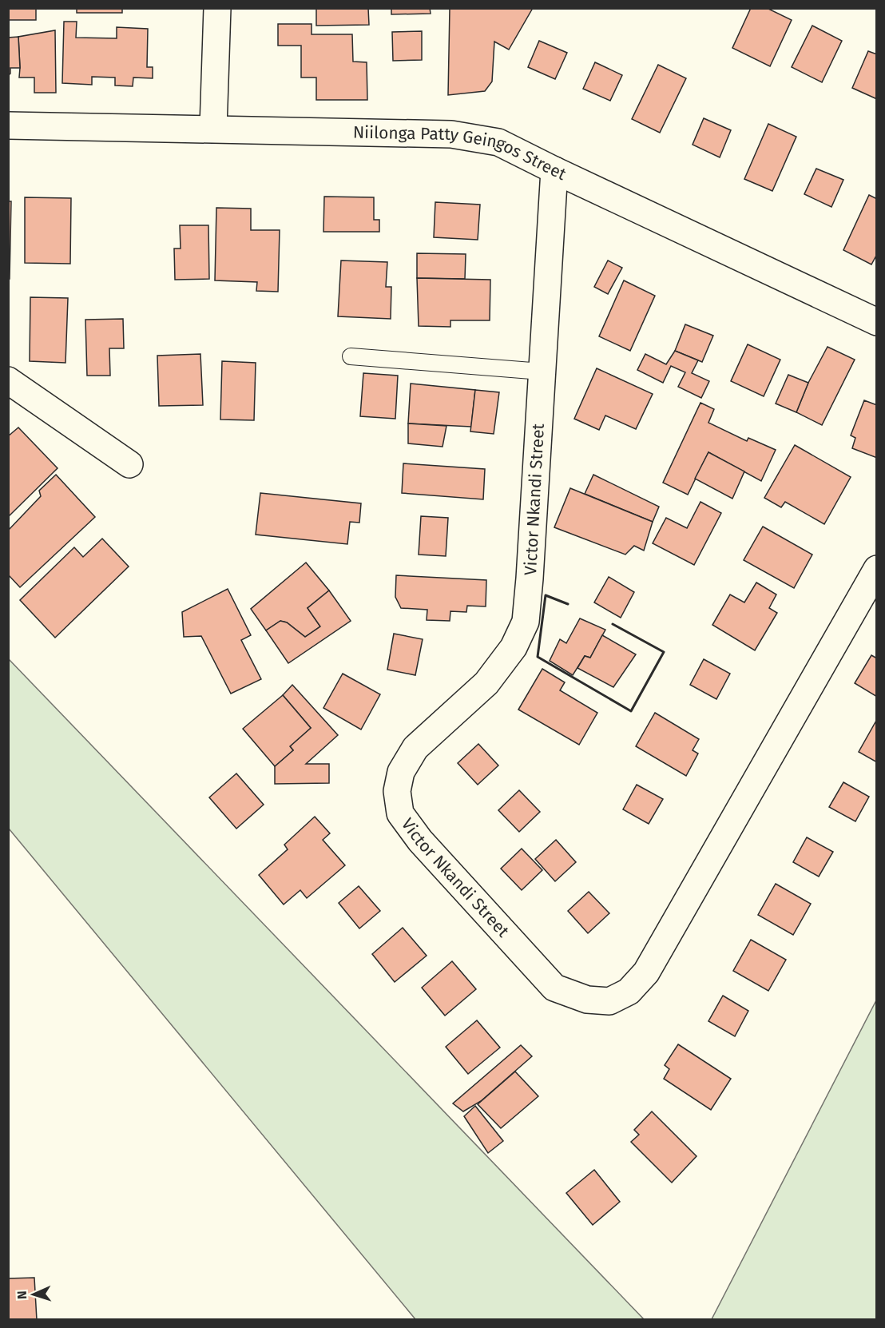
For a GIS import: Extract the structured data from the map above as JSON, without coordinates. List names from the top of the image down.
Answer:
{
  "streets": {
    "street": ["Niilonga Patty Geingos Street", "Victor Nkandi Street"]
  },
  "crossings": [
    ["Niilonga Patty Geingos Street", "Victor Nkandi Street"]
  ],
  "north": "left"
}
